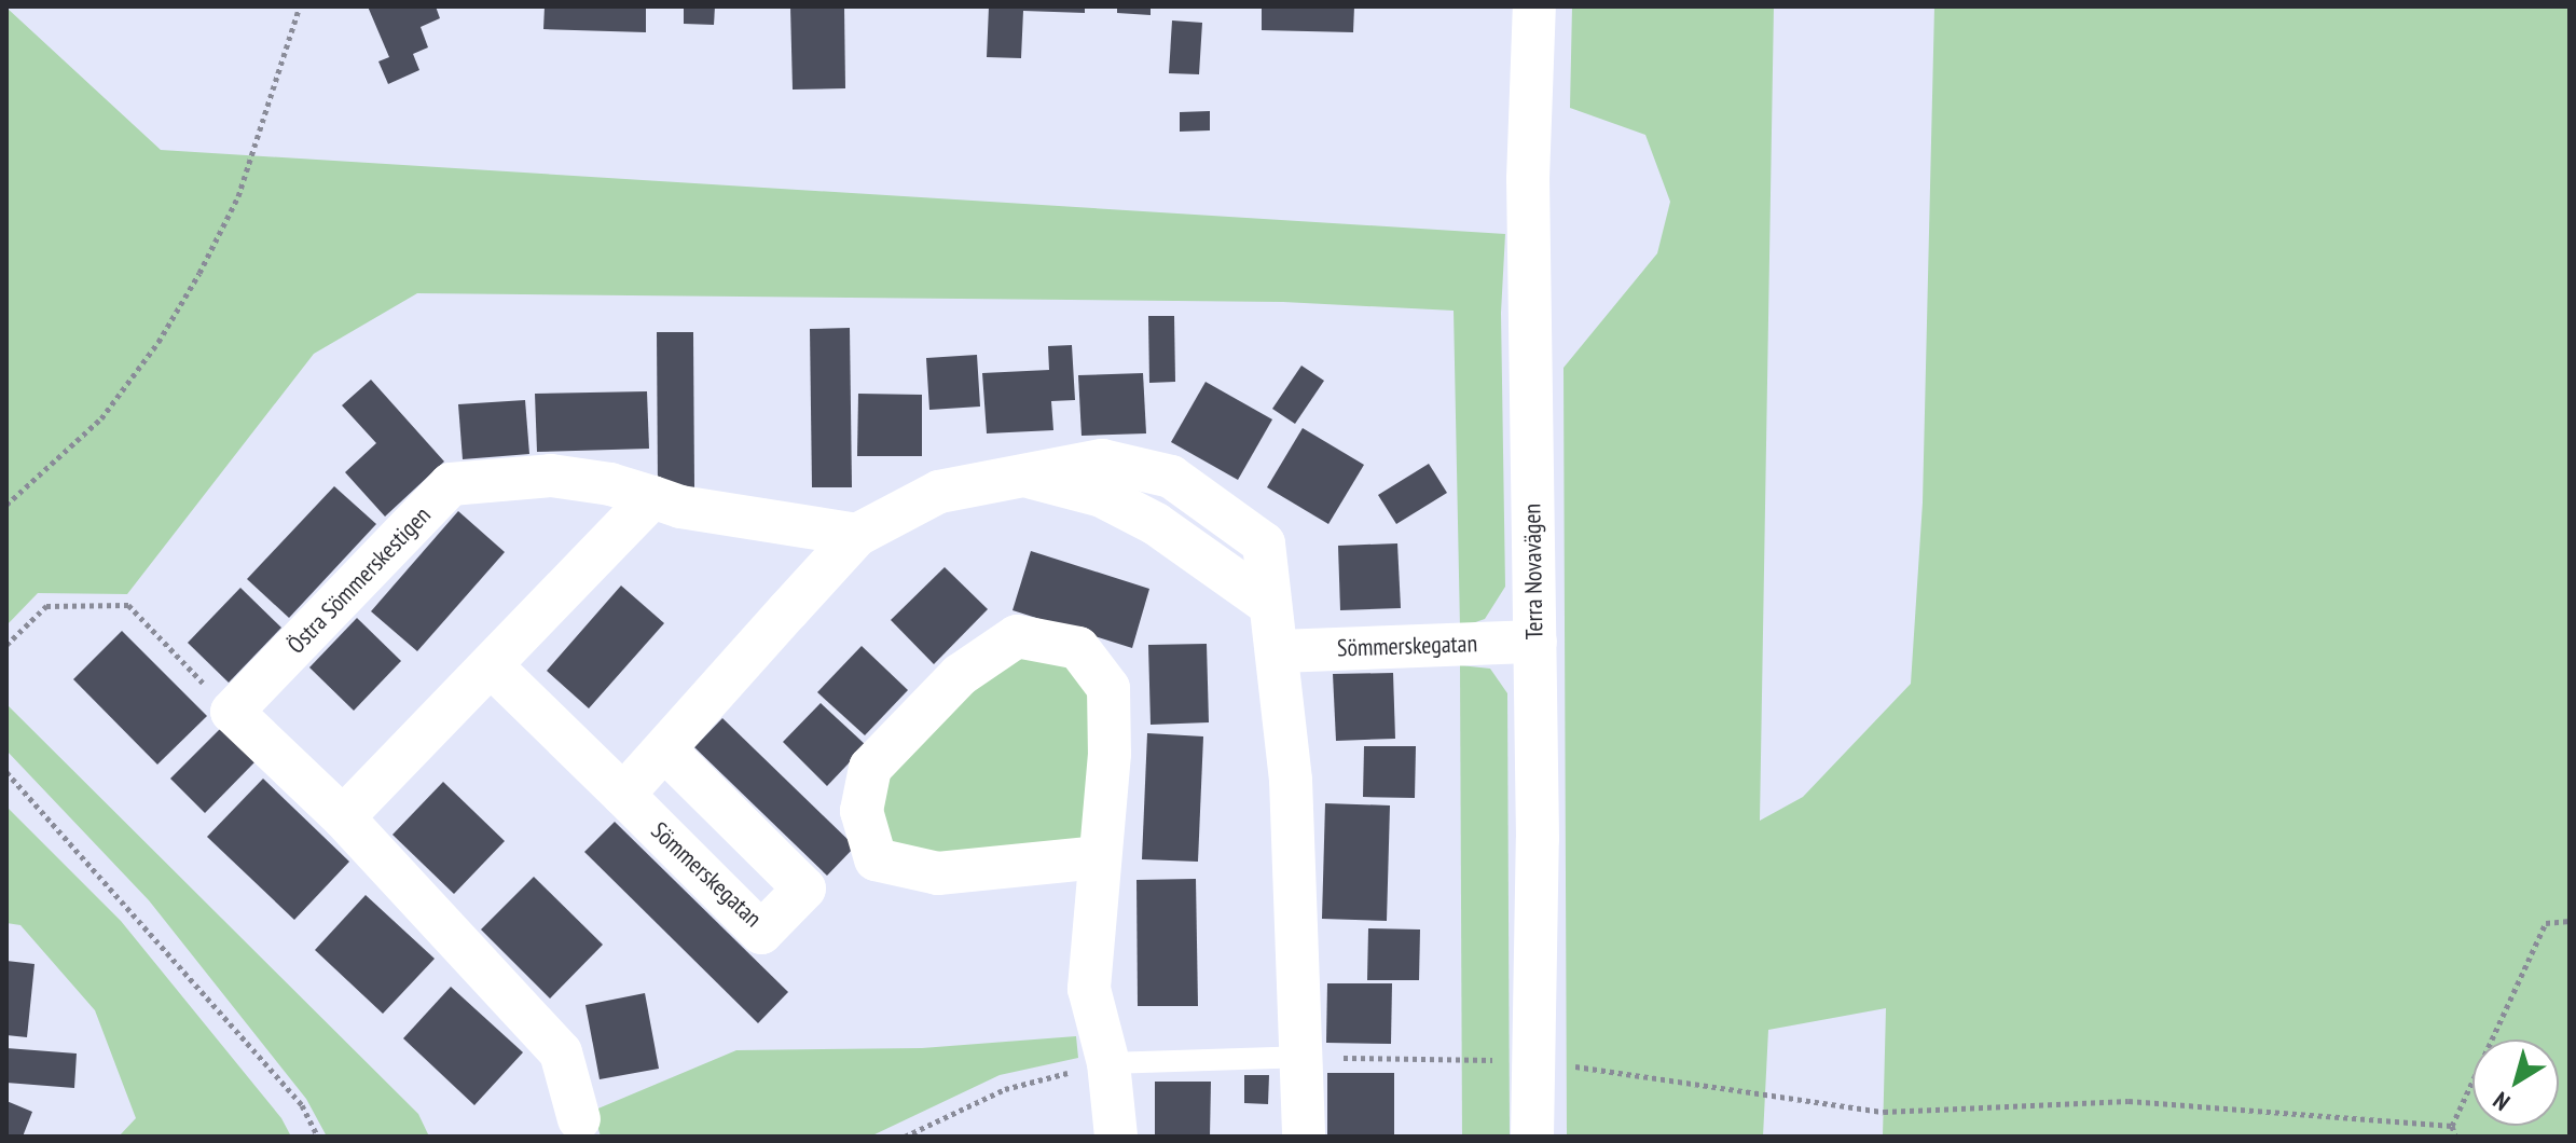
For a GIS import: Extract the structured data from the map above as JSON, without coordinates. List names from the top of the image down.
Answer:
{
  "streets": {
    "street": ["Terra Novavägen", "Östra Sömmerskestigen", "Sömmerskegatan"]
  },
  "crossings": [
    ["Terra Novavägen", "Sömmerskegatan"]
  ],
  "north": "bottom left"
}
